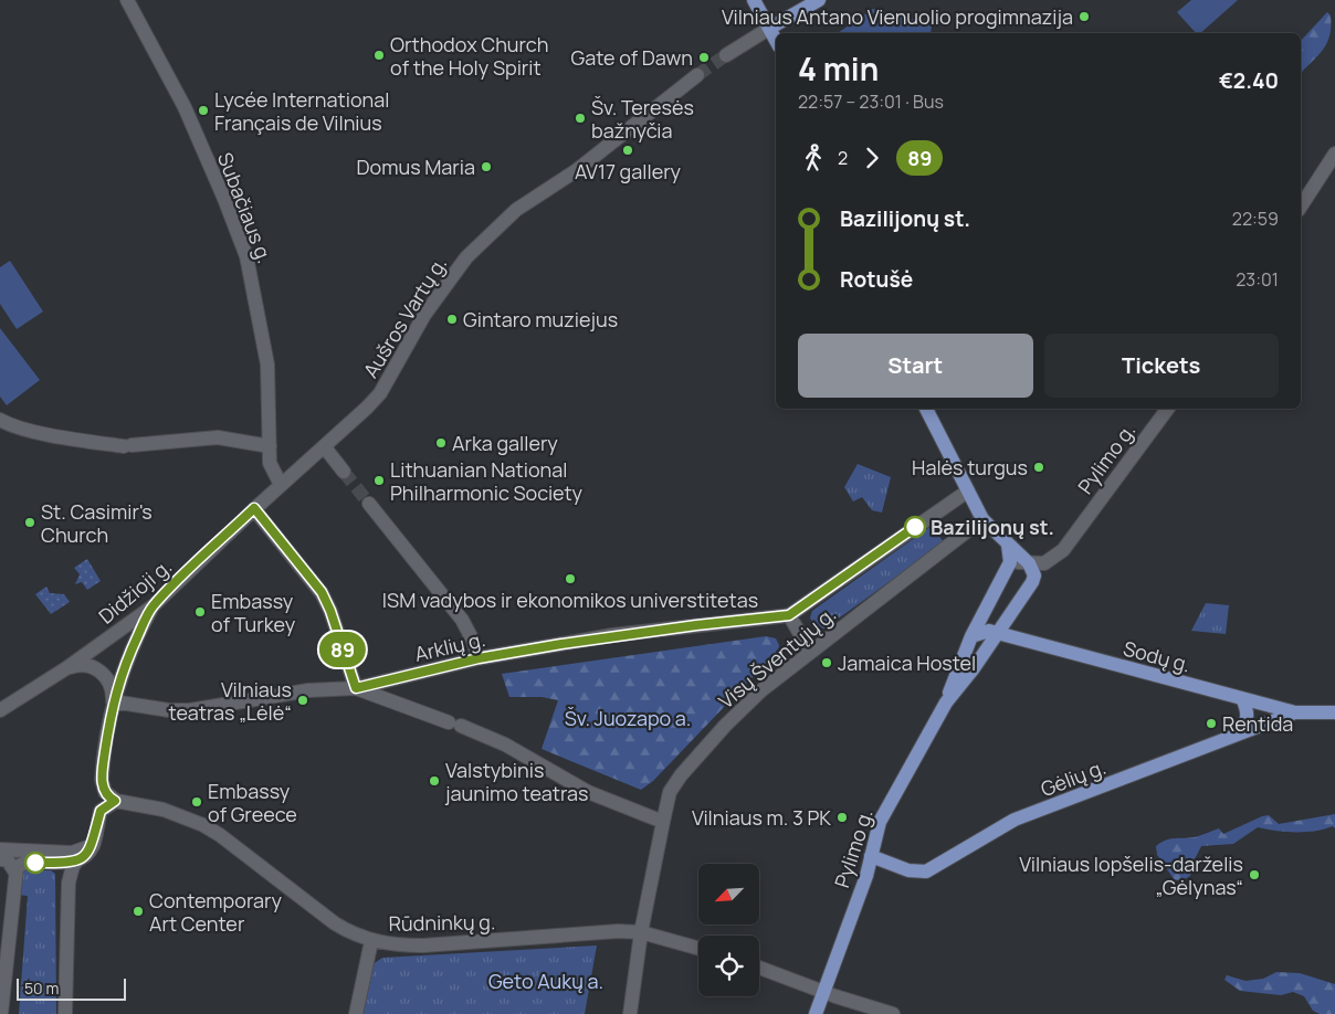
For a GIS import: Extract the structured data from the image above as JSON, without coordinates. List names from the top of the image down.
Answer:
{
  "streets": {
    "main road": ["Pylimo g.", "Sodų g.", "Gėlių g."],
    "street": [
      "Subačiaus g.",
      "Aušros Vartų g.",
      "Didžioji g.",
      "Arklių g.",
      "Visų Šventųjų g.",
      "Rūdninkų g."
    ]
  },
  "crossings": [
    ["Subačiaus g.", "Aušros Vartų g."],
    ["Subačiaus g.", "Didžioji g."],
    ["Aušros Vartų g.", "Didžioji g."],
    ["Pylimo g.", "Sodų g."],
    ["Pylimo g.", "Gėlių g."],
    ["Arklių g.", "Visų Šventųjų g."],
    ["Sodų g.", "Gėlių g."],
    ["Visų Šventųjų g.", "Rūdninkų g."]
  ],
  "parks": ["Šv. Juozapo a.", "Geto Aukų a."],
  "places": [
    "Vilniaus Antano Vienuolio progimnazija",
    "Orthodox Church of the Holy Spirit",
    "Gate of Dawn",
    "Lycée International Français de Vilnius",
    "Šv. Teresės bažnyčia",
    "AV17 gallery",
    "Domus Maria",
    "Gintaro muziejus",
    "Arka gallery",
    "Halės turgus",
    "Lithuanian National Philharmonic Society",
    "St. Casimir's Church",
    "Bazilijonų st.",
    "ISM vadybos ir ekonomikos universtitetas",
    "Embassy of Turkey",
    "Jamaica Hostel",
    "Vilniaus teatras „Lėlė“",
    "Rentida",
    "Valstybinis jaunimo teatras",
    "Embassy of Greece",
    "Vilniaus m. 3 PK",
    "Vilniaus lopšelis-darželis „Gėlynas“",
    "Contemporary Art Center"
  ],
  "lines": ["bus line 89"],
  "scale_bar": "50 m",
  "north": "bottom left",
  "page": {
    "on_map": "89",
    "heading": ["4 min", "22:57 – 23:01 · Bus", "€2.40"],
    "legs": ["2", "89"],
    "list": [
      {
        "name": "Bazilijonų st.",
        "value": "22:59"
      },
      {
        "name": "Rotušė",
        "value": "23:01"
      }
    ],
    "buttons": ["Start", "Tickets"],
    "scale": "50 m"
  }
}
